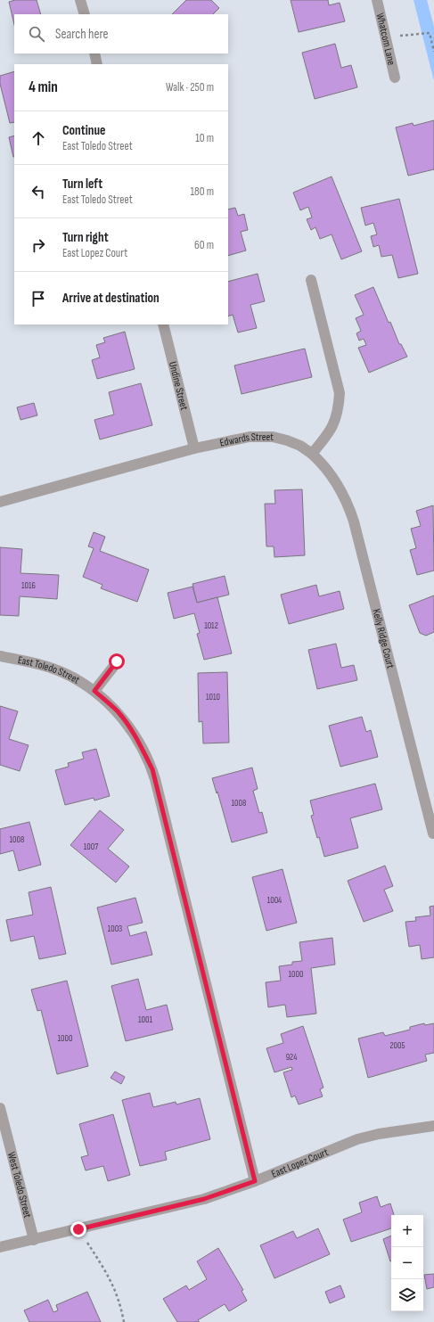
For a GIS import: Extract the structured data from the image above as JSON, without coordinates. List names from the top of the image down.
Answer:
{
  "streets": {
    "street": [
      "Whatcom Lane",
      "Undine Street",
      "Edwards Street",
      "Kelly Ridge Court",
      "East Toledo Street",
      "East Lopez Court",
      "West Toledo Street"
    ]
  },
  "crossings": [
    ["Undine Street", "Edwards Street"],
    ["Edwards Street", "Kelly Ridge Court"],
    ["East Toledo Street", "East Lopez Court"],
    ["East Lopez Court", "West Toledo Street"]
  ],
  "house_numbers": [
    "1016",
    "1012",
    "1010",
    "1008",
    "1008",
    "1007",
    "1004",
    "1003",
    "1000",
    "1001",
    "1000",
    "2005",
    "924"
  ],
  "page": {
    "search": "Search here",
    "heading": ["4 min", "Walk · 250 m"],
    "list": [
      ["Continue", "East Toledo Street", "10 m"],
      ["Turn left", "East Toledo Street", "180 m"],
      ["Turn right", "East Lopez Court", "60 m"],
      "Arrive at destination"
    ],
    "map_buttons": ["+", "−"]
  }
}
